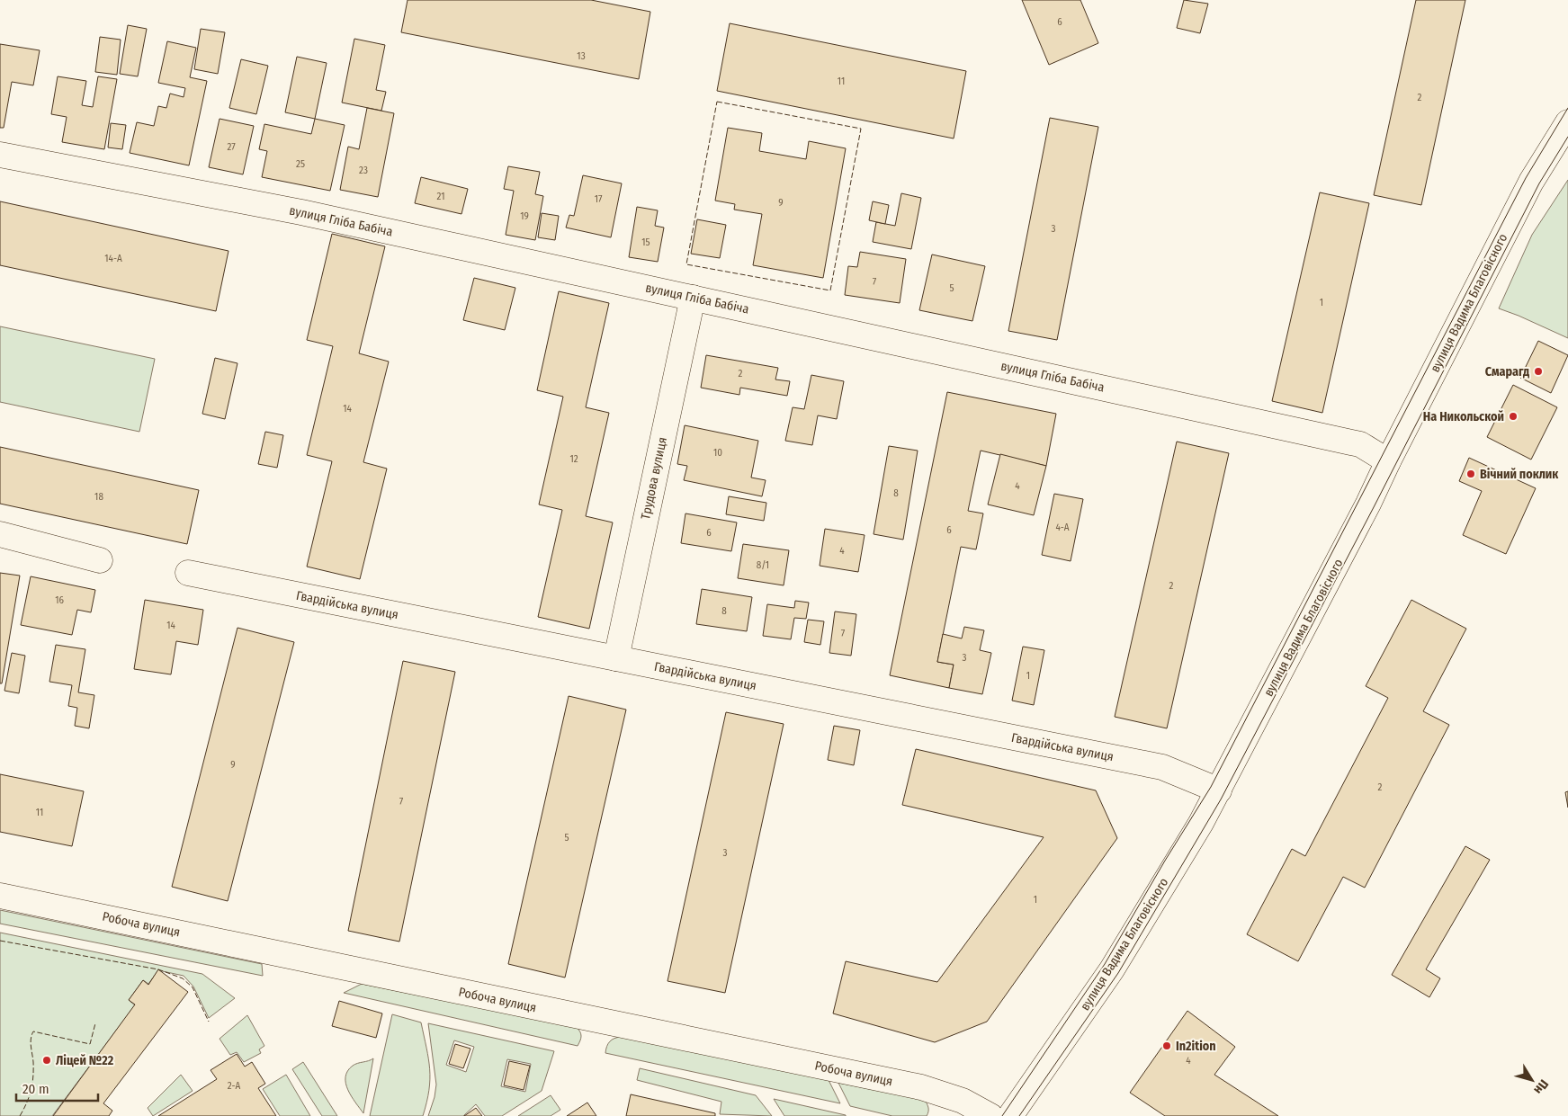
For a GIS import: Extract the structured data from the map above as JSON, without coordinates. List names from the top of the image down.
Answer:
{
  "streets": {
    "street": [
      "вулиця Гліба Бабіча",
      "вулиця Вадима Благовісного",
      "Трудова вулиця",
      "Гвардійська вулиця",
      "Робоча вулиця"
    ]
  },
  "crossings": [
    ["вулиця Гліба Бабіча", "вулиця Вадима Благовісного"],
    ["вулиця Гліба Бабіча", "Трудова вулиця"],
    ["вулиця Вадима Благовісного", "Гвардійська вулиця"],
    ["Трудова вулиця", "Гвардійська вулиця"]
  ],
  "places": [
    "Смарагд",
    "На Никольской",
    "Вічний поклик",
    "In2ition",
    "Ліцей №22"
  ],
  "house_numbers": [
    "6",
    "13",
    "11",
    "2",
    "27",
    "25",
    "23",
    "21",
    "17",
    "9",
    "19",
    "3",
    "15",
    "14-А",
    "7",
    "5",
    "1",
    "2",
    "14",
    "10",
    "12",
    "4",
    "8",
    "18",
    "4-А",
    "6",
    "6",
    "4",
    "8/1",
    "2",
    "16",
    "8",
    "14",
    "7",
    "3",
    "1",
    "9",
    "2",
    "7",
    "11",
    "5",
    "3",
    "1",
    "4",
    "2-А"
  ],
  "scale_bar": "20 m",
  "north": "bottom right"
}
